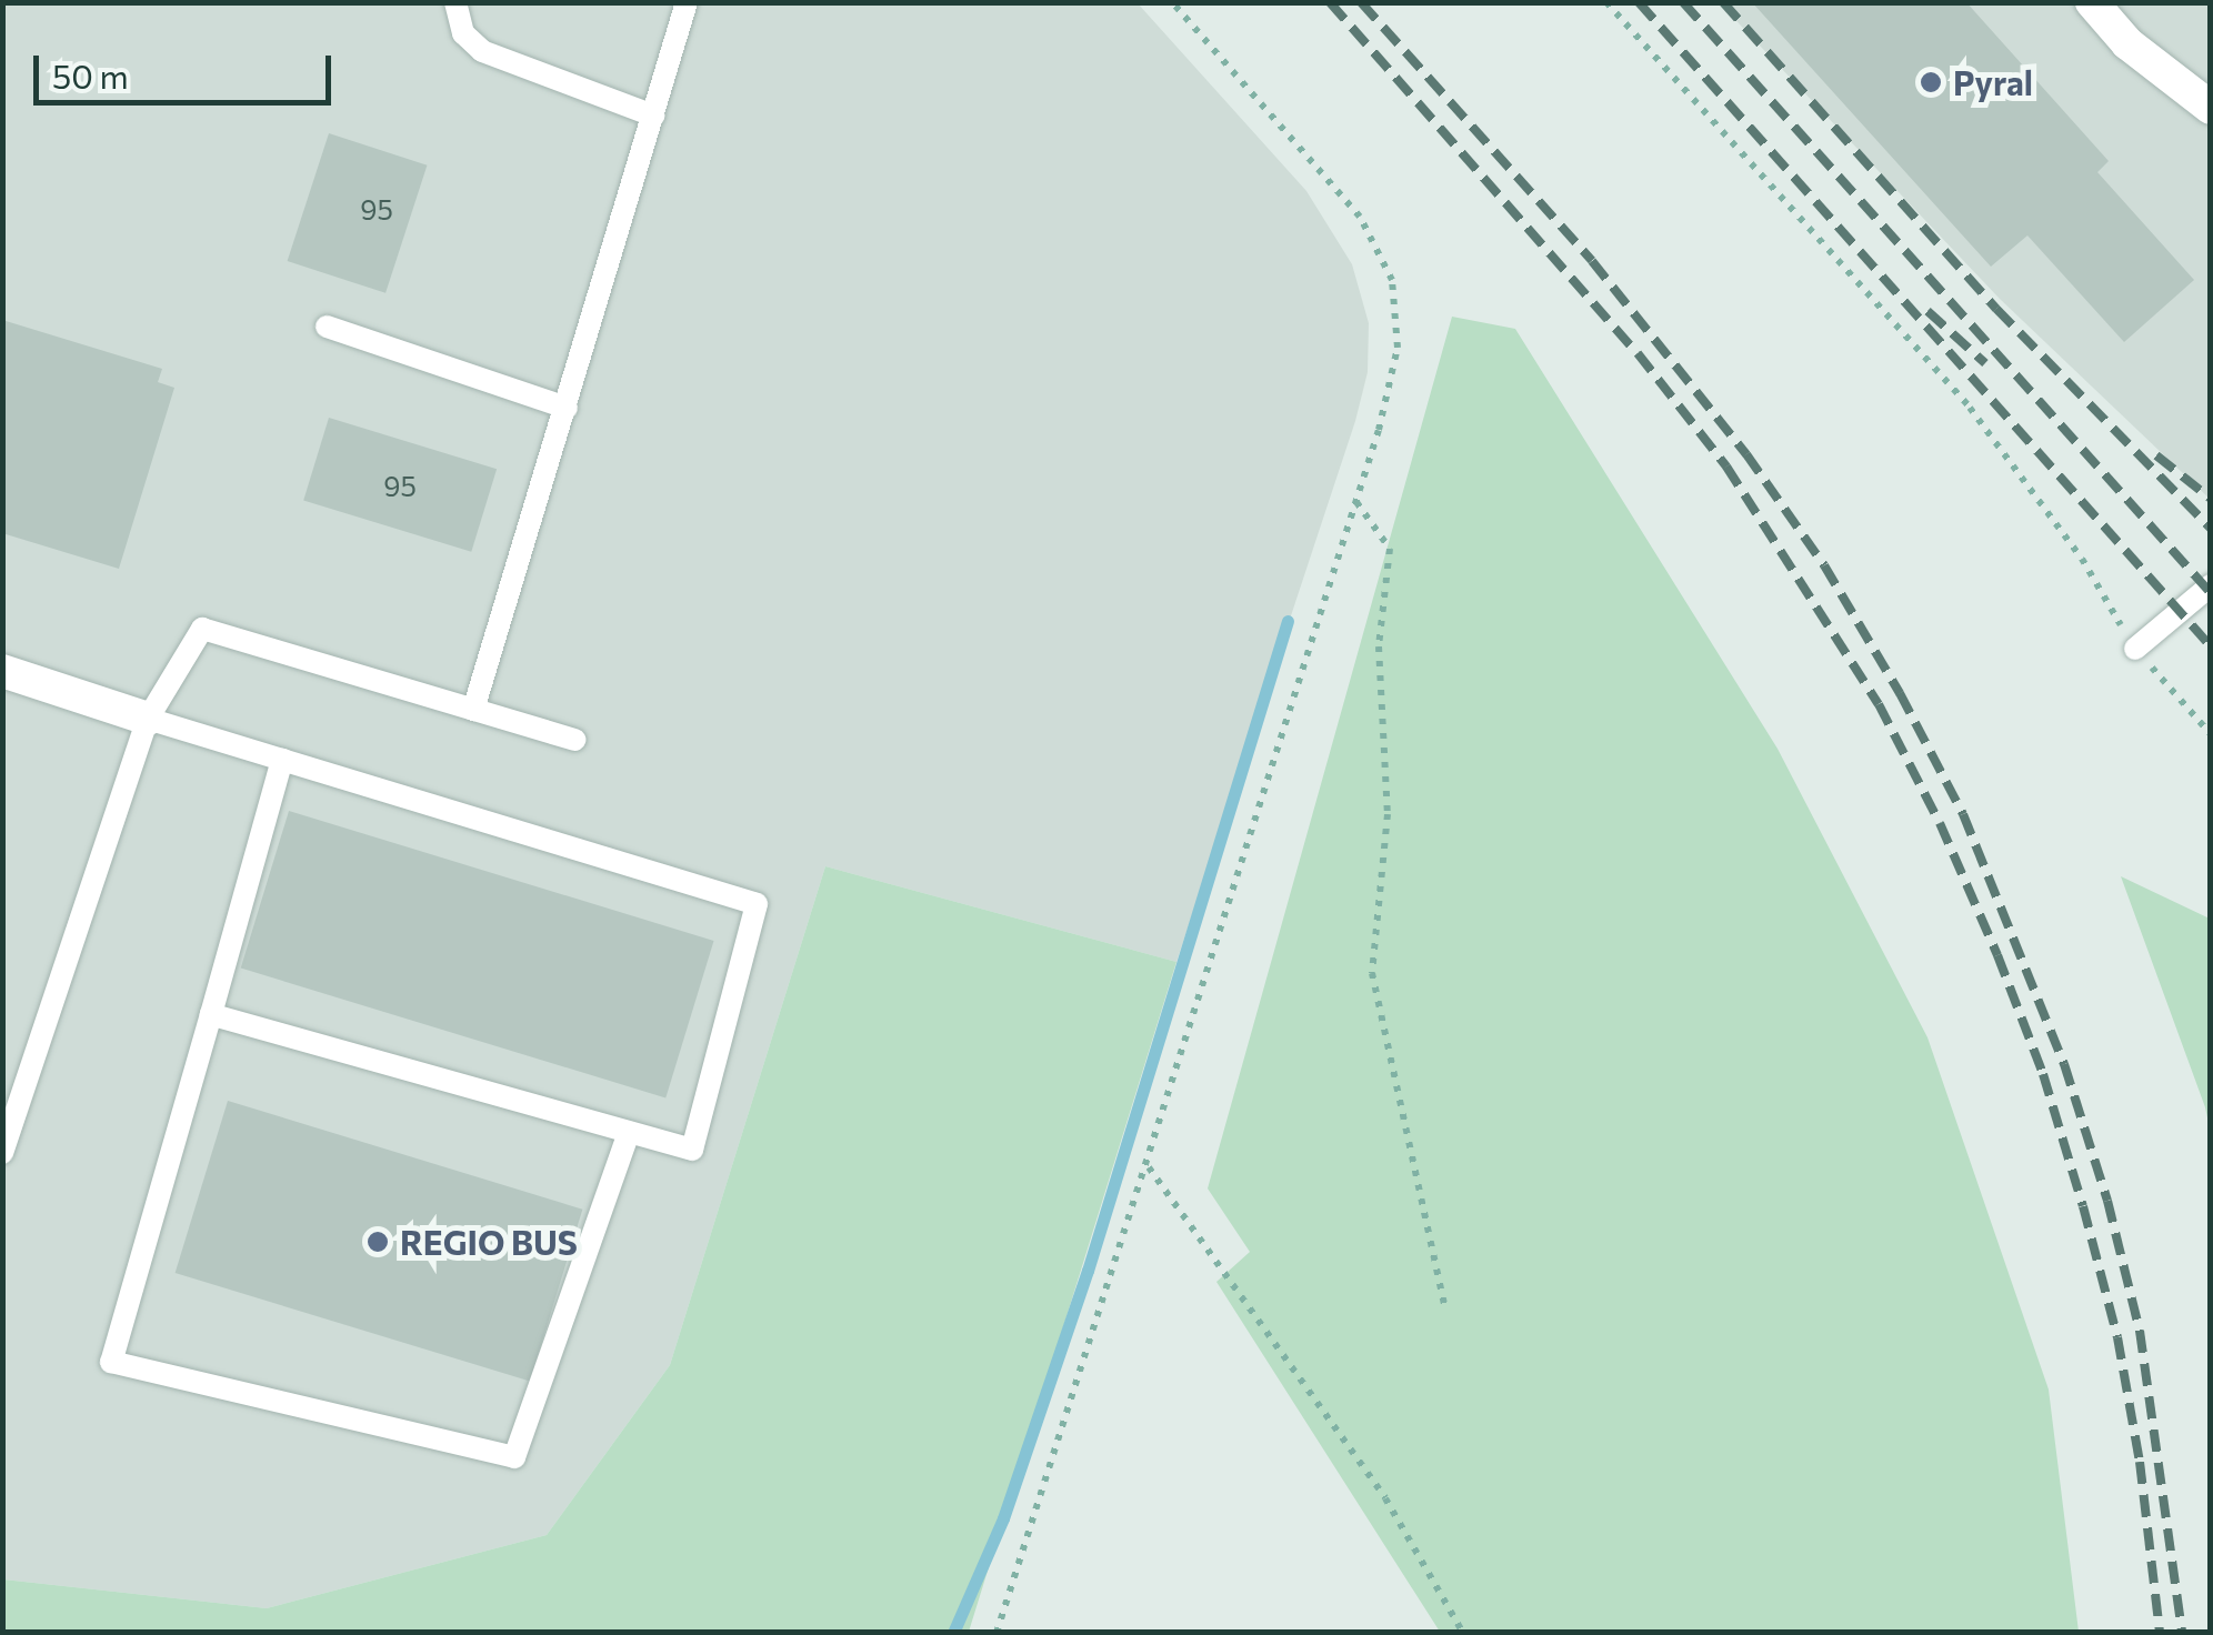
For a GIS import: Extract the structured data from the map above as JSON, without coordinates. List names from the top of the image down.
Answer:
{
  "places": ["Pyral", "REGIO BUS"],
  "house_numbers": ["95", "95"],
  "scale_bar": "50 m"
}
